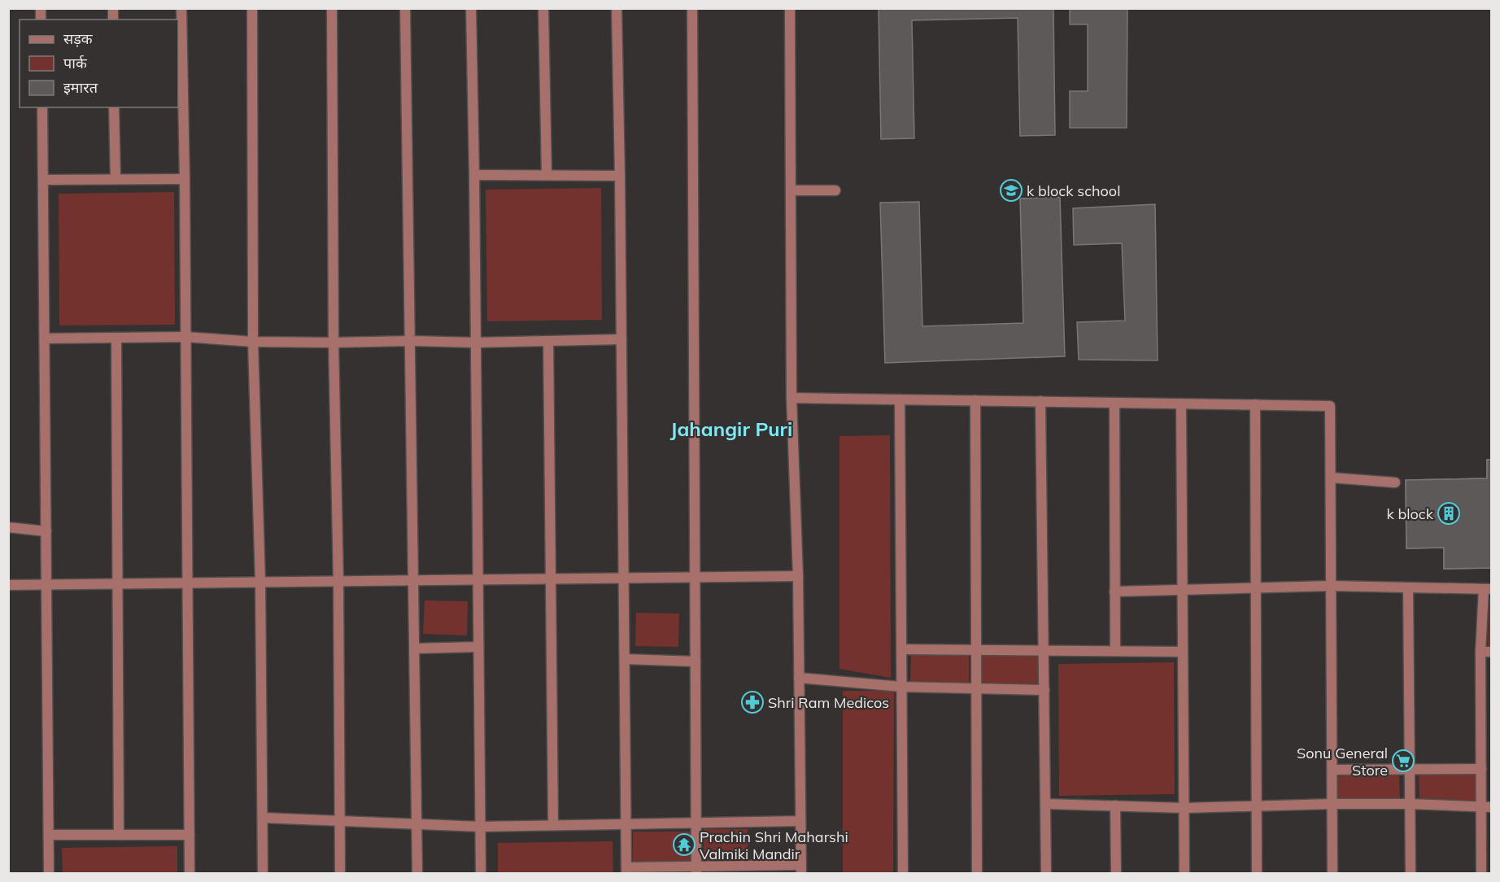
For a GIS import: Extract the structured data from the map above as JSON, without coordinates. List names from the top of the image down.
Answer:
{
  "districts": ["Jahangir Puri"],
  "places": {
    "school or university": ["k block school"],
    "building": ["k block"],
    "pharmacy": ["Shri Ram Medicos"],
    "supermarket": ["Sonu General Store"],
    "temple": ["Prachin Shri Maharshi Valmiki Mandir"]
  },
  "legend": ["सड़क", "पार्क", "इमारत"]
}
